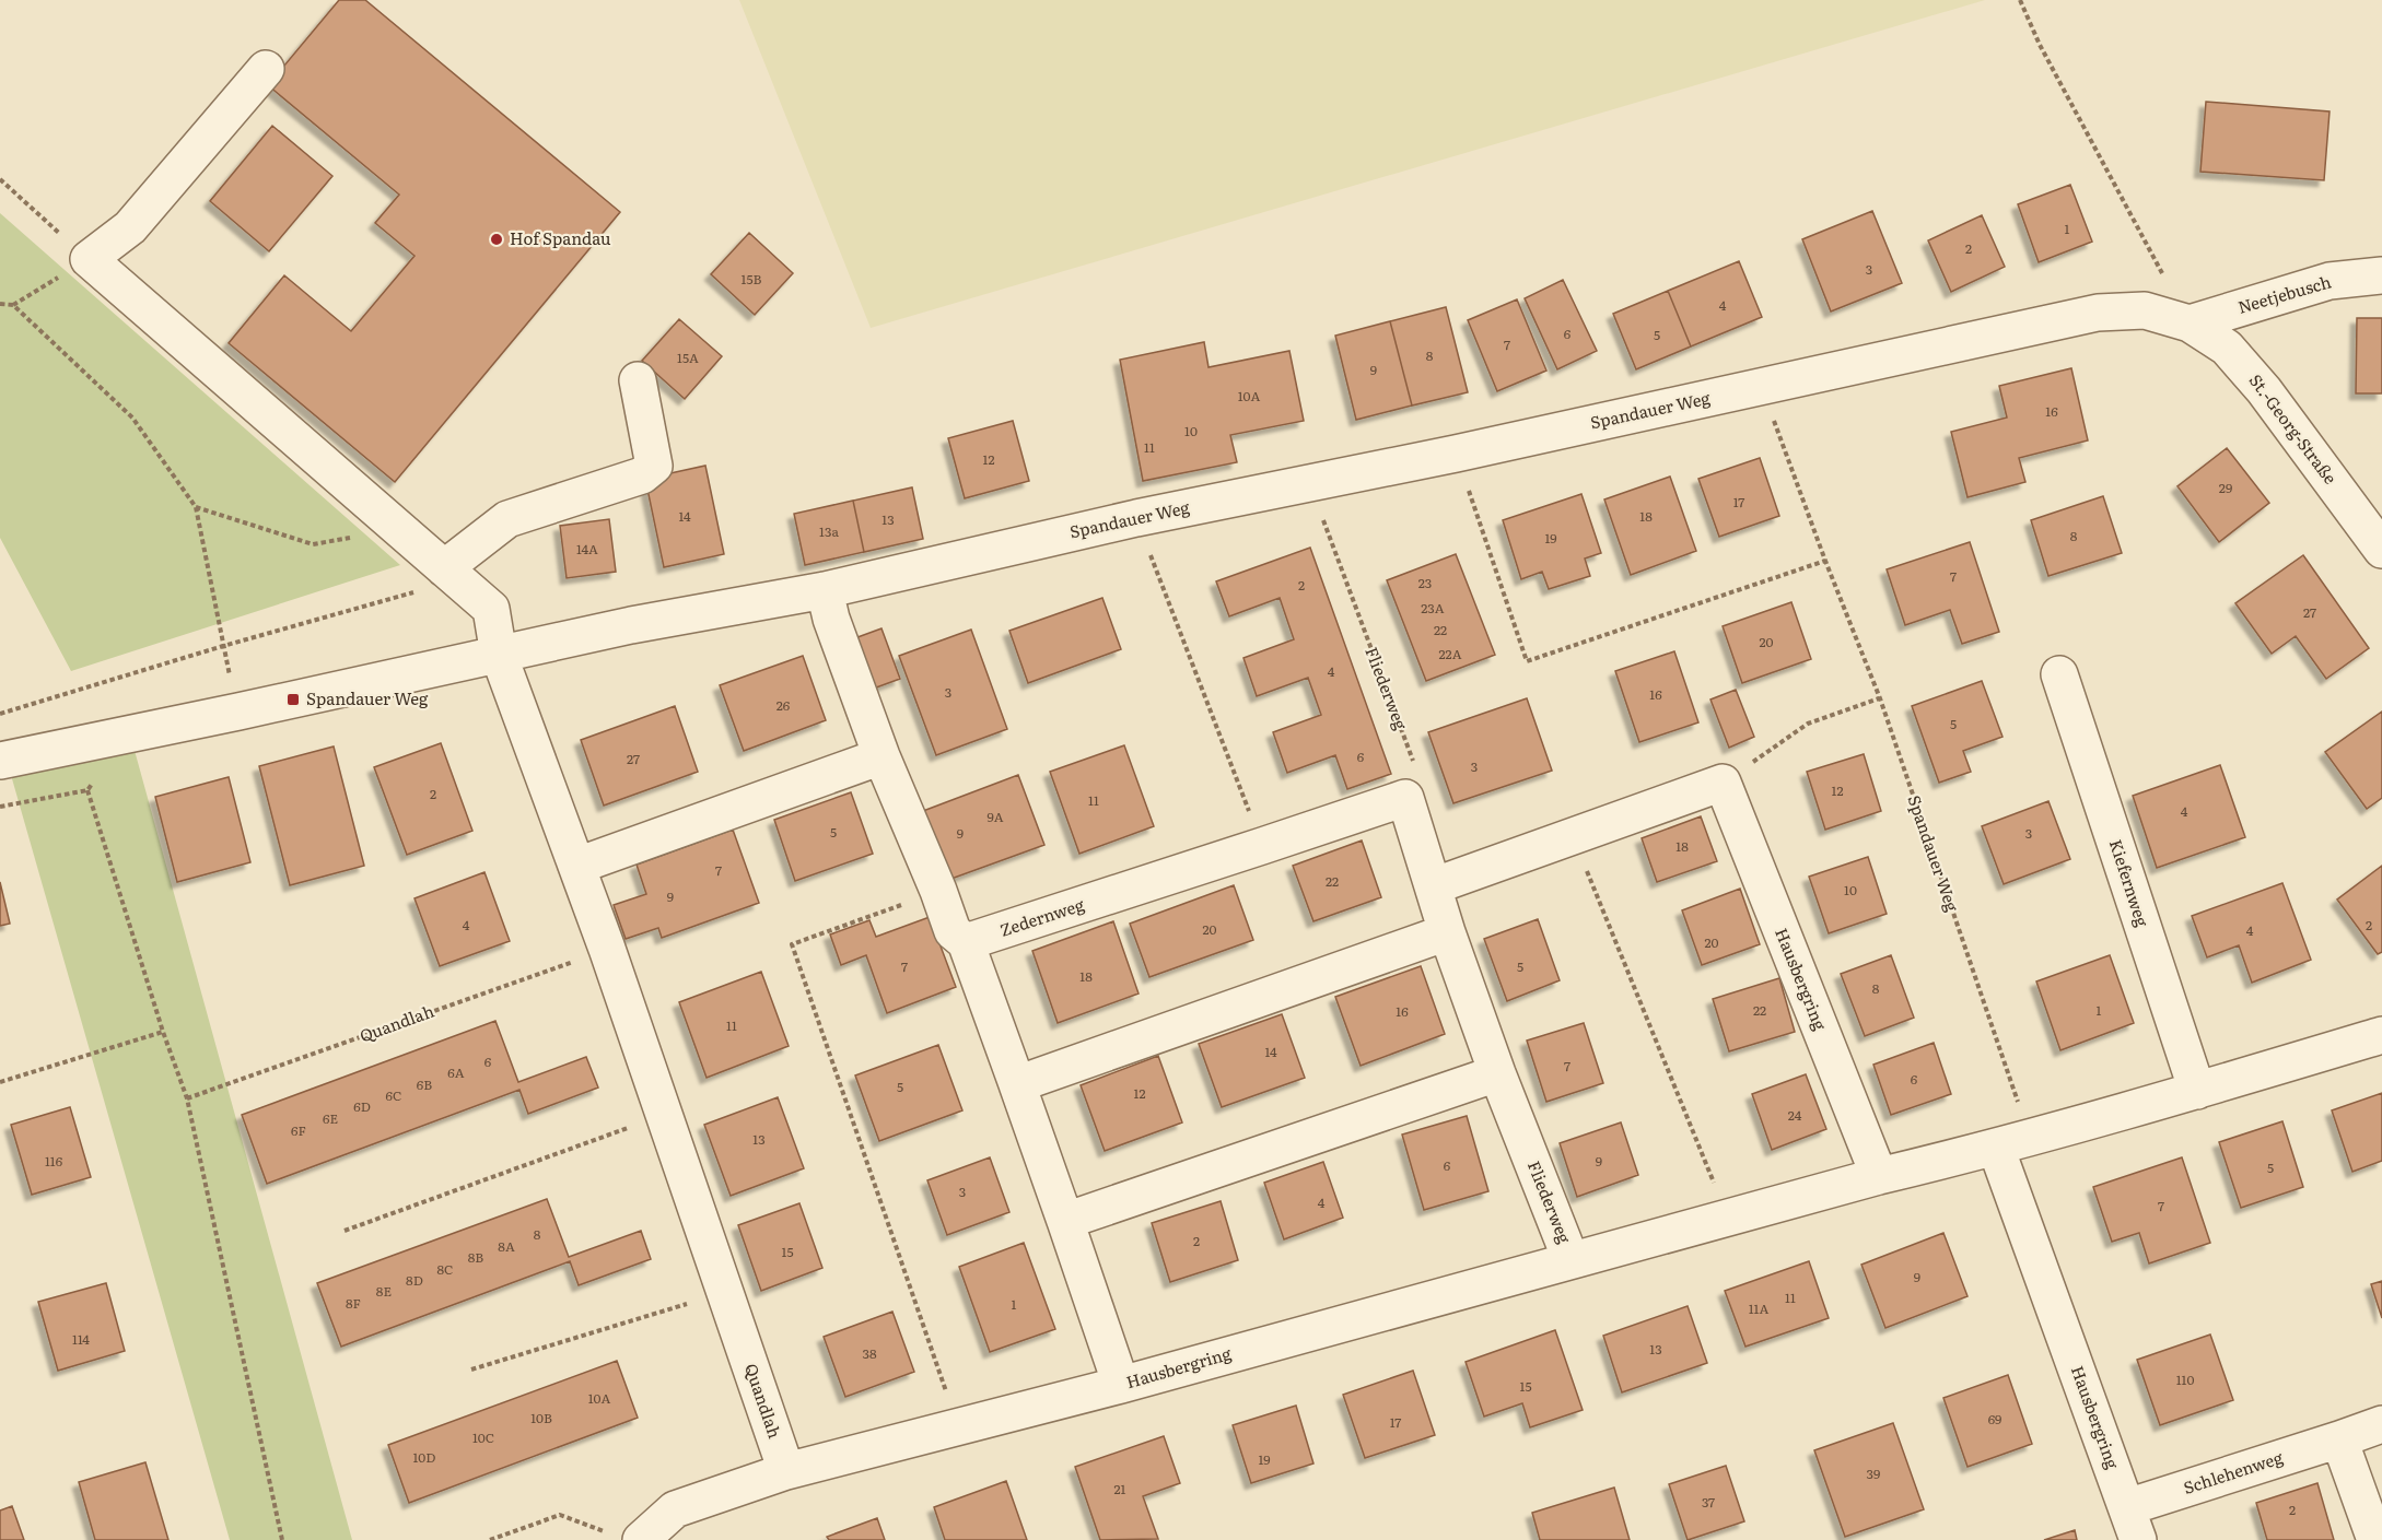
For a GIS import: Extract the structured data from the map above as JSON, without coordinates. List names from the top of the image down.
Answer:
{
  "streets": {
    "street": [
      "Neetjebusch",
      "Spandauer Weg",
      "St.-Georg-Straße",
      "Fliederweg",
      "Kiefernweg",
      "Zedernweg",
      "Hausbergring",
      "Quandlah",
      "Schlehenweg"
    ]
  },
  "crossings": [
    ["Neetjebusch", "Spandauer Weg"],
    ["Neetjebusch", "St.-Georg-Straße"],
    ["Spandauer Weg", "St.-Georg-Straße"],
    ["Spandauer Weg", "Fliederweg"],
    ["Spandauer Weg", "Hausbergring"],
    ["Spandauer Weg", "Quandlah"],
    ["Fliederweg", "Zedernweg"],
    ["Fliederweg", "Hausbergring"],
    ["Kiefernweg", "Hausbergring"],
    ["Hausbergring", "Quandlah"],
    ["Hausbergring", "Schlehenweg"]
  ],
  "places": {
    "other": ["Hof Spandau"],
    "transit": ["Spandauer Weg"]
  },
  "house_numbers": [
    "1",
    "2",
    "3",
    "15B",
    "4",
    "6",
    "5",
    "7",
    "8",
    "15A",
    "9",
    "10A",
    "16",
    "10",
    "11",
    "12",
    "29",
    "17",
    "14",
    "18",
    "13",
    "13a",
    "8",
    "19",
    "14A",
    "7",
    "23",
    "2",
    "23A",
    "27",
    "22",
    "20",
    "22A",
    "4",
    "3",
    "16",
    "26",
    "5",
    "6",
    "27",
    "3",
    "12",
    "2",
    "11",
    "4",
    "9A",
    "5",
    "9",
    "3",
    "18",
    "7",
    "22",
    "10",
    "9",
    "4",
    "2",
    "20",
    "4",
    "20",
    "7",
    "5",
    "18",
    "8",
    "22",
    "1",
    "16",
    "11",
    "14",
    "6",
    "7",
    "6A",
    "6",
    "6B",
    "5",
    "12",
    "6C",
    "6D",
    "24",
    "6E",
    "6F",
    "13",
    "116",
    "9",
    "6",
    "5",
    "3",
    "4",
    "7",
    "8",
    "2",
    "8A",
    "15",
    "8B",
    "8C",
    "9",
    "8D",
    "8E",
    "11",
    "8F",
    "1",
    "11A",
    "114",
    "13",
    "38",
    "110",
    "15",
    "10A",
    "10B",
    "69",
    "17",
    "10C",
    "10D",
    "19",
    "39",
    "21",
    "37",
    "2"
  ]
}
